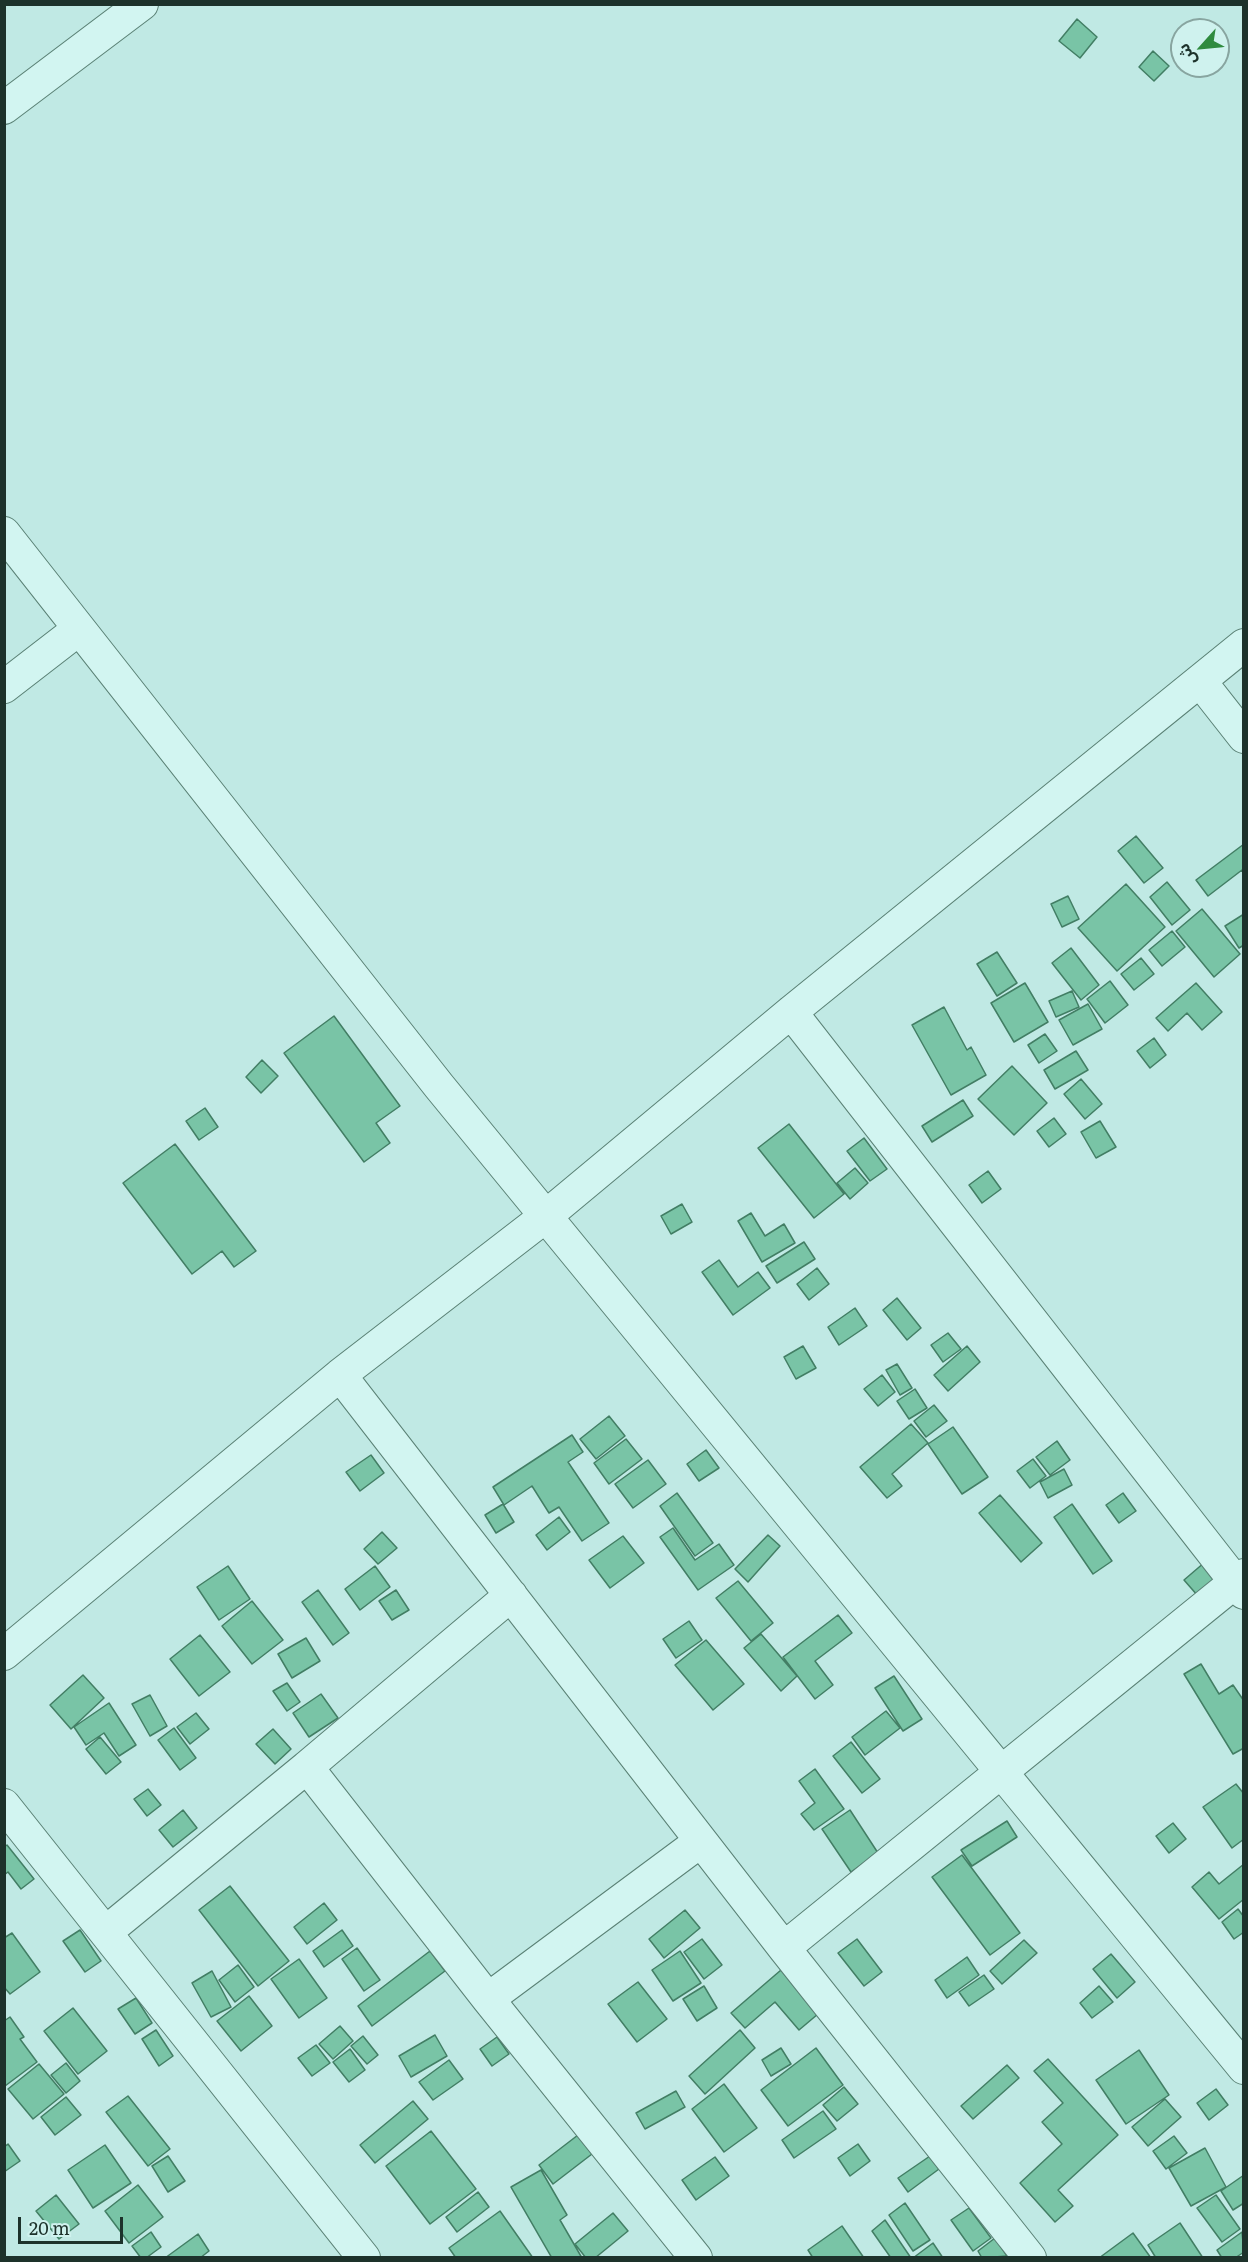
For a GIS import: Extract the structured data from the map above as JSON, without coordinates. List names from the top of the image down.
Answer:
{
  "scale_bar": "20 m",
  "north": "bottom left"
}
